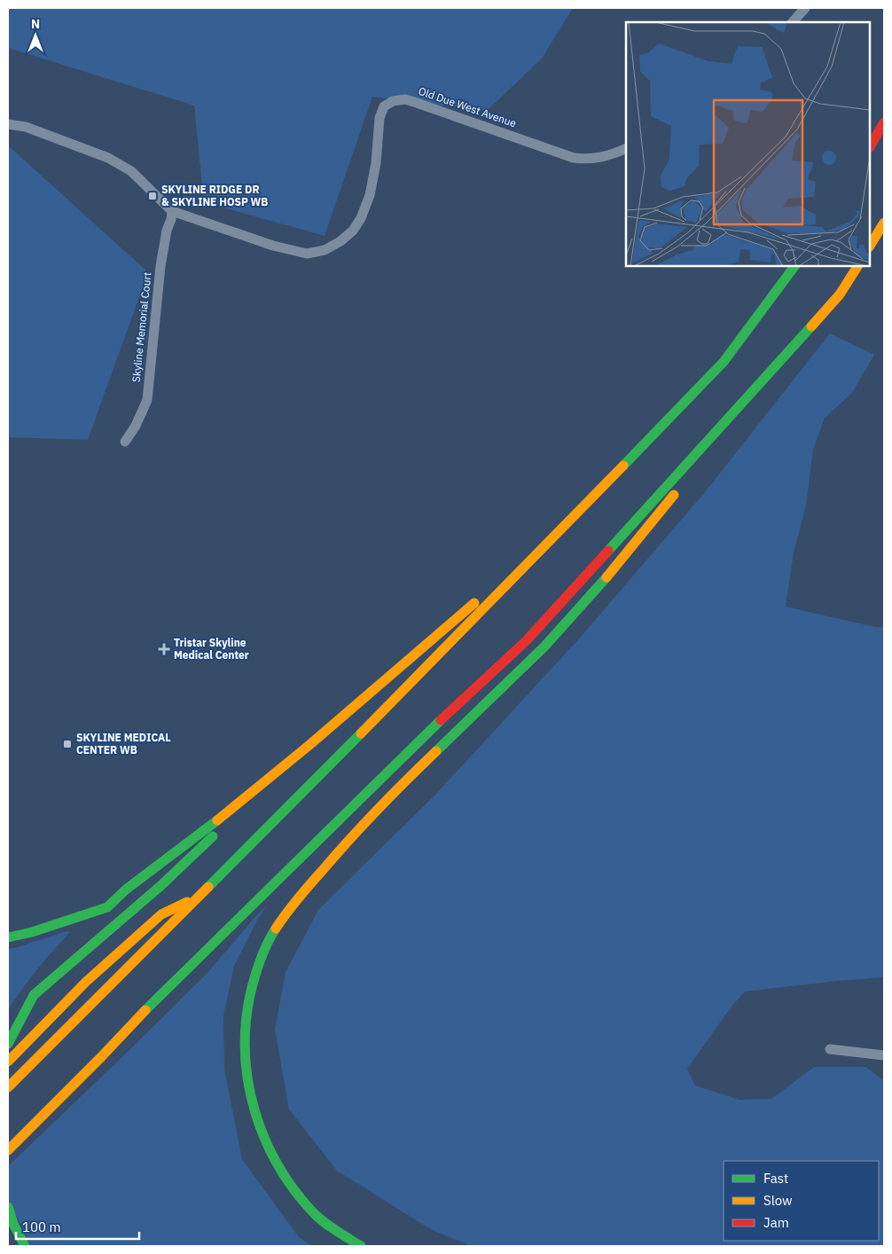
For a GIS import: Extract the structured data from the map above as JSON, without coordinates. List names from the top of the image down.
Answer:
{
  "streets": {
    "street": ["Old Due West Avenue", "Skyline Memorial Court"]
  },
  "crossings": [
    ["Old Due West Avenue", "Skyline Memorial Court"]
  ],
  "places": {
    "transit": ["SKYLINE RIDGE DR & SKYLINE HOSP WB", "SKYLINE MEDICAL CENTER WB"],
    "health": ["Tristar Skyline Medical Center"]
  },
  "legend": ["Fast", "Slow", "Jam"],
  "scale_bar": "100 m",
  "north": "top"
}
